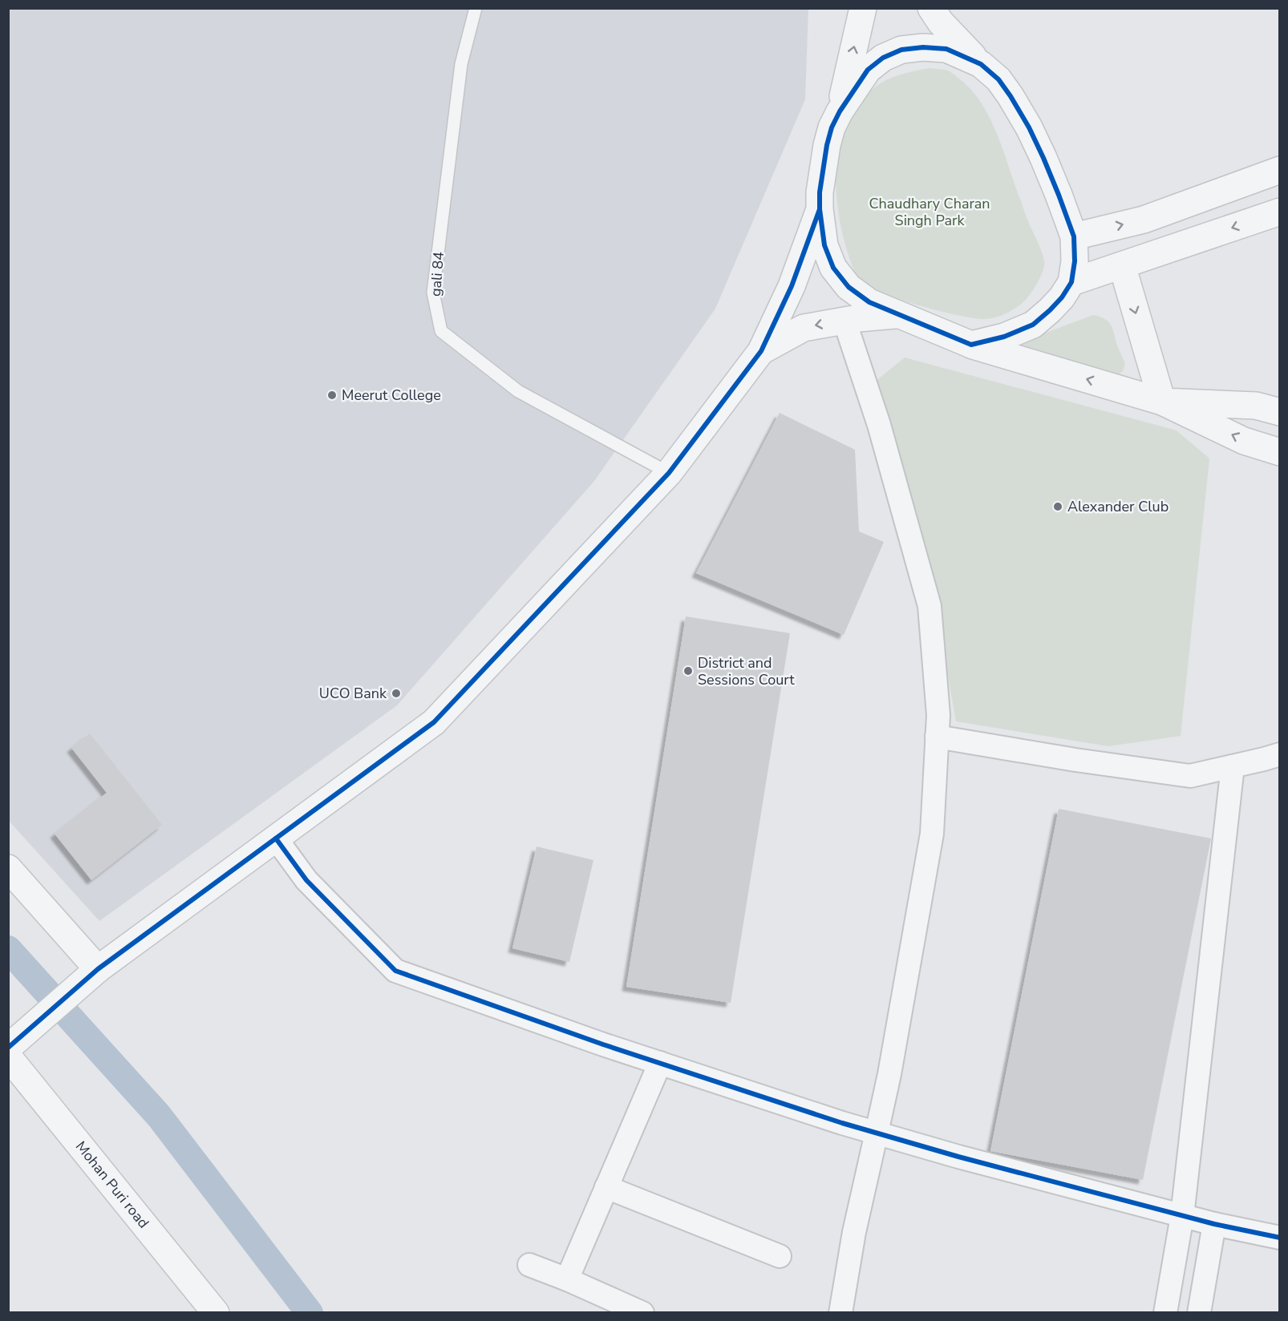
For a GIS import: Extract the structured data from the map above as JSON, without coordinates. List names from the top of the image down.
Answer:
{
  "streets": {
    "street": ["Mohan Puri road"],
    "lane": ["gali 84"]
  },
  "parks": ["Chaudhary Charan Singh Park"],
  "places": [
    "Meerut College",
    "Alexander Club",
    "District and Sessions Court",
    "UCO Bank"
  ]
}
